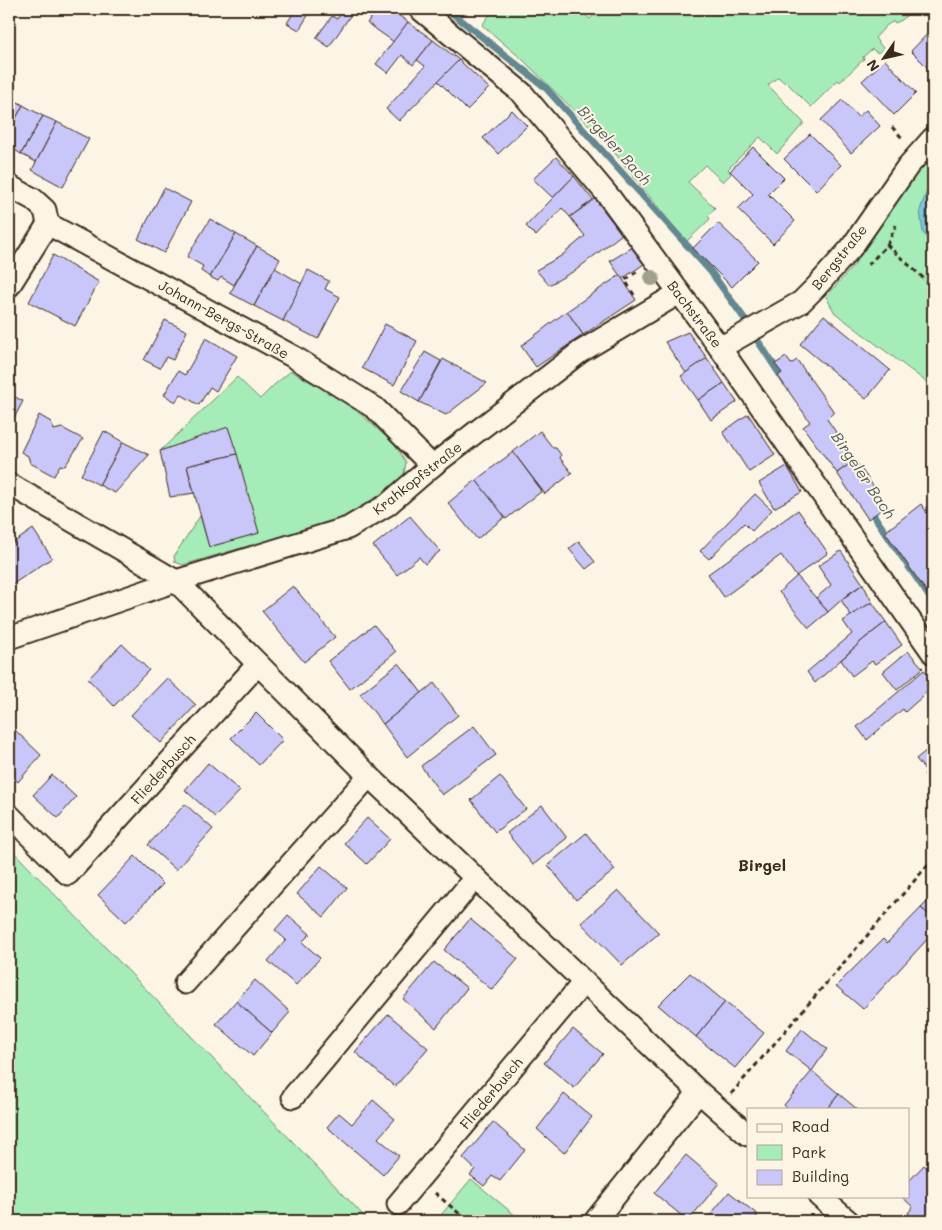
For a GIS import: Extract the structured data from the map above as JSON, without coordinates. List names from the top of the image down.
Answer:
{
  "streets": {
    "street": [
      "Bergstraße",
      "Bachstraße",
      "Johann-Bergs-Straße",
      "Krahkopfstraße",
      "Fliederbusch"
    ]
  },
  "crossings": [
    ["Bergstraße", "Bachstraße"],
    ["Bachstraße", "Krahkopfstraße"],
    ["Johann-Bergs-Straße", "Krahkopfstraße"]
  ],
  "districts": ["Birgel"],
  "water": ["Birgeler Bach"],
  "legend": ["Road", "Park", "Building"],
  "north": "bottom left"
}
